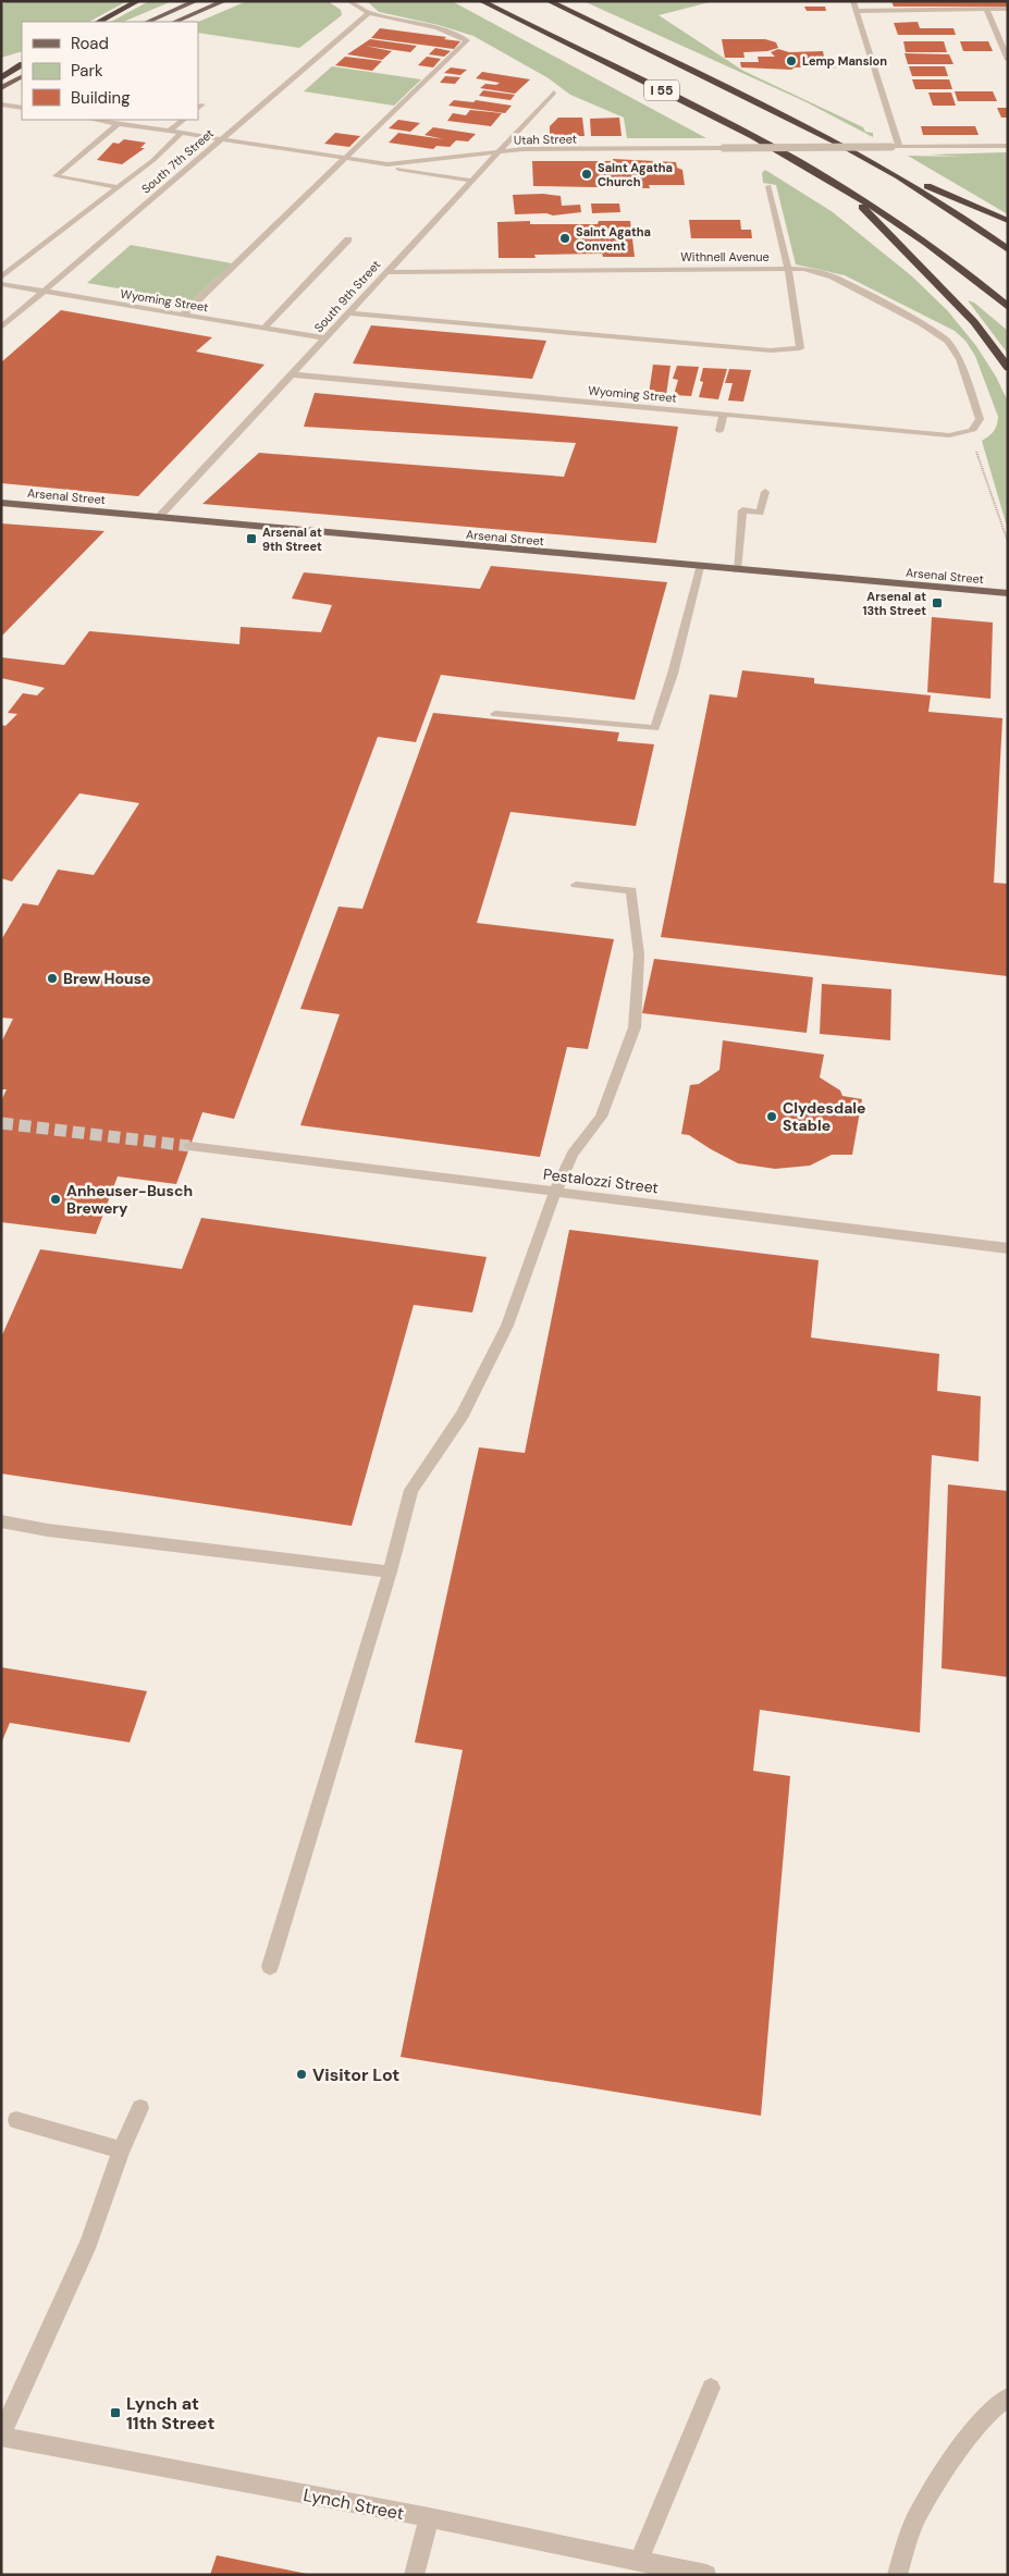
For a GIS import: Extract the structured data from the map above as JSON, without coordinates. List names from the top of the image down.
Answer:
{
  "streets": {
    "highway": ["I 55"],
    "main road": ["Arsenal Street"],
    "street": [
      "Utah Street",
      "South 7th Street",
      "Withnell Avenue",
      "South 9th Street",
      "Wyoming Street",
      "Pestalozzi Street",
      "Lynch Street"
    ]
  },
  "crossings": [
    ["Utah Street", "South 7th Street"],
    ["Utah Street", "South 9th Street"],
    ["South 7th Street", "Wyoming Street"],
    ["Withnell Avenue", "South 9th Street"],
    ["Withnell Avenue", "Wyoming Street"],
    ["South 9th Street", "Wyoming Street"],
    ["South 9th Street", "Arsenal Street"]
  ],
  "places": {
    "other": [
      "Lemp Mansion",
      "Saint Agatha Church",
      "Saint Agatha Convent",
      "Brew House",
      "Clydesdale Stable",
      "Anheuser-Busch Brewery",
      "Visitor Lot"
    ],
    "transit": ["Arsenal at 9th Street", "Arsenal at 13th Street", "Lynch at 11th Street"]
  },
  "legend": ["Road", "Park", "Building"]
}
